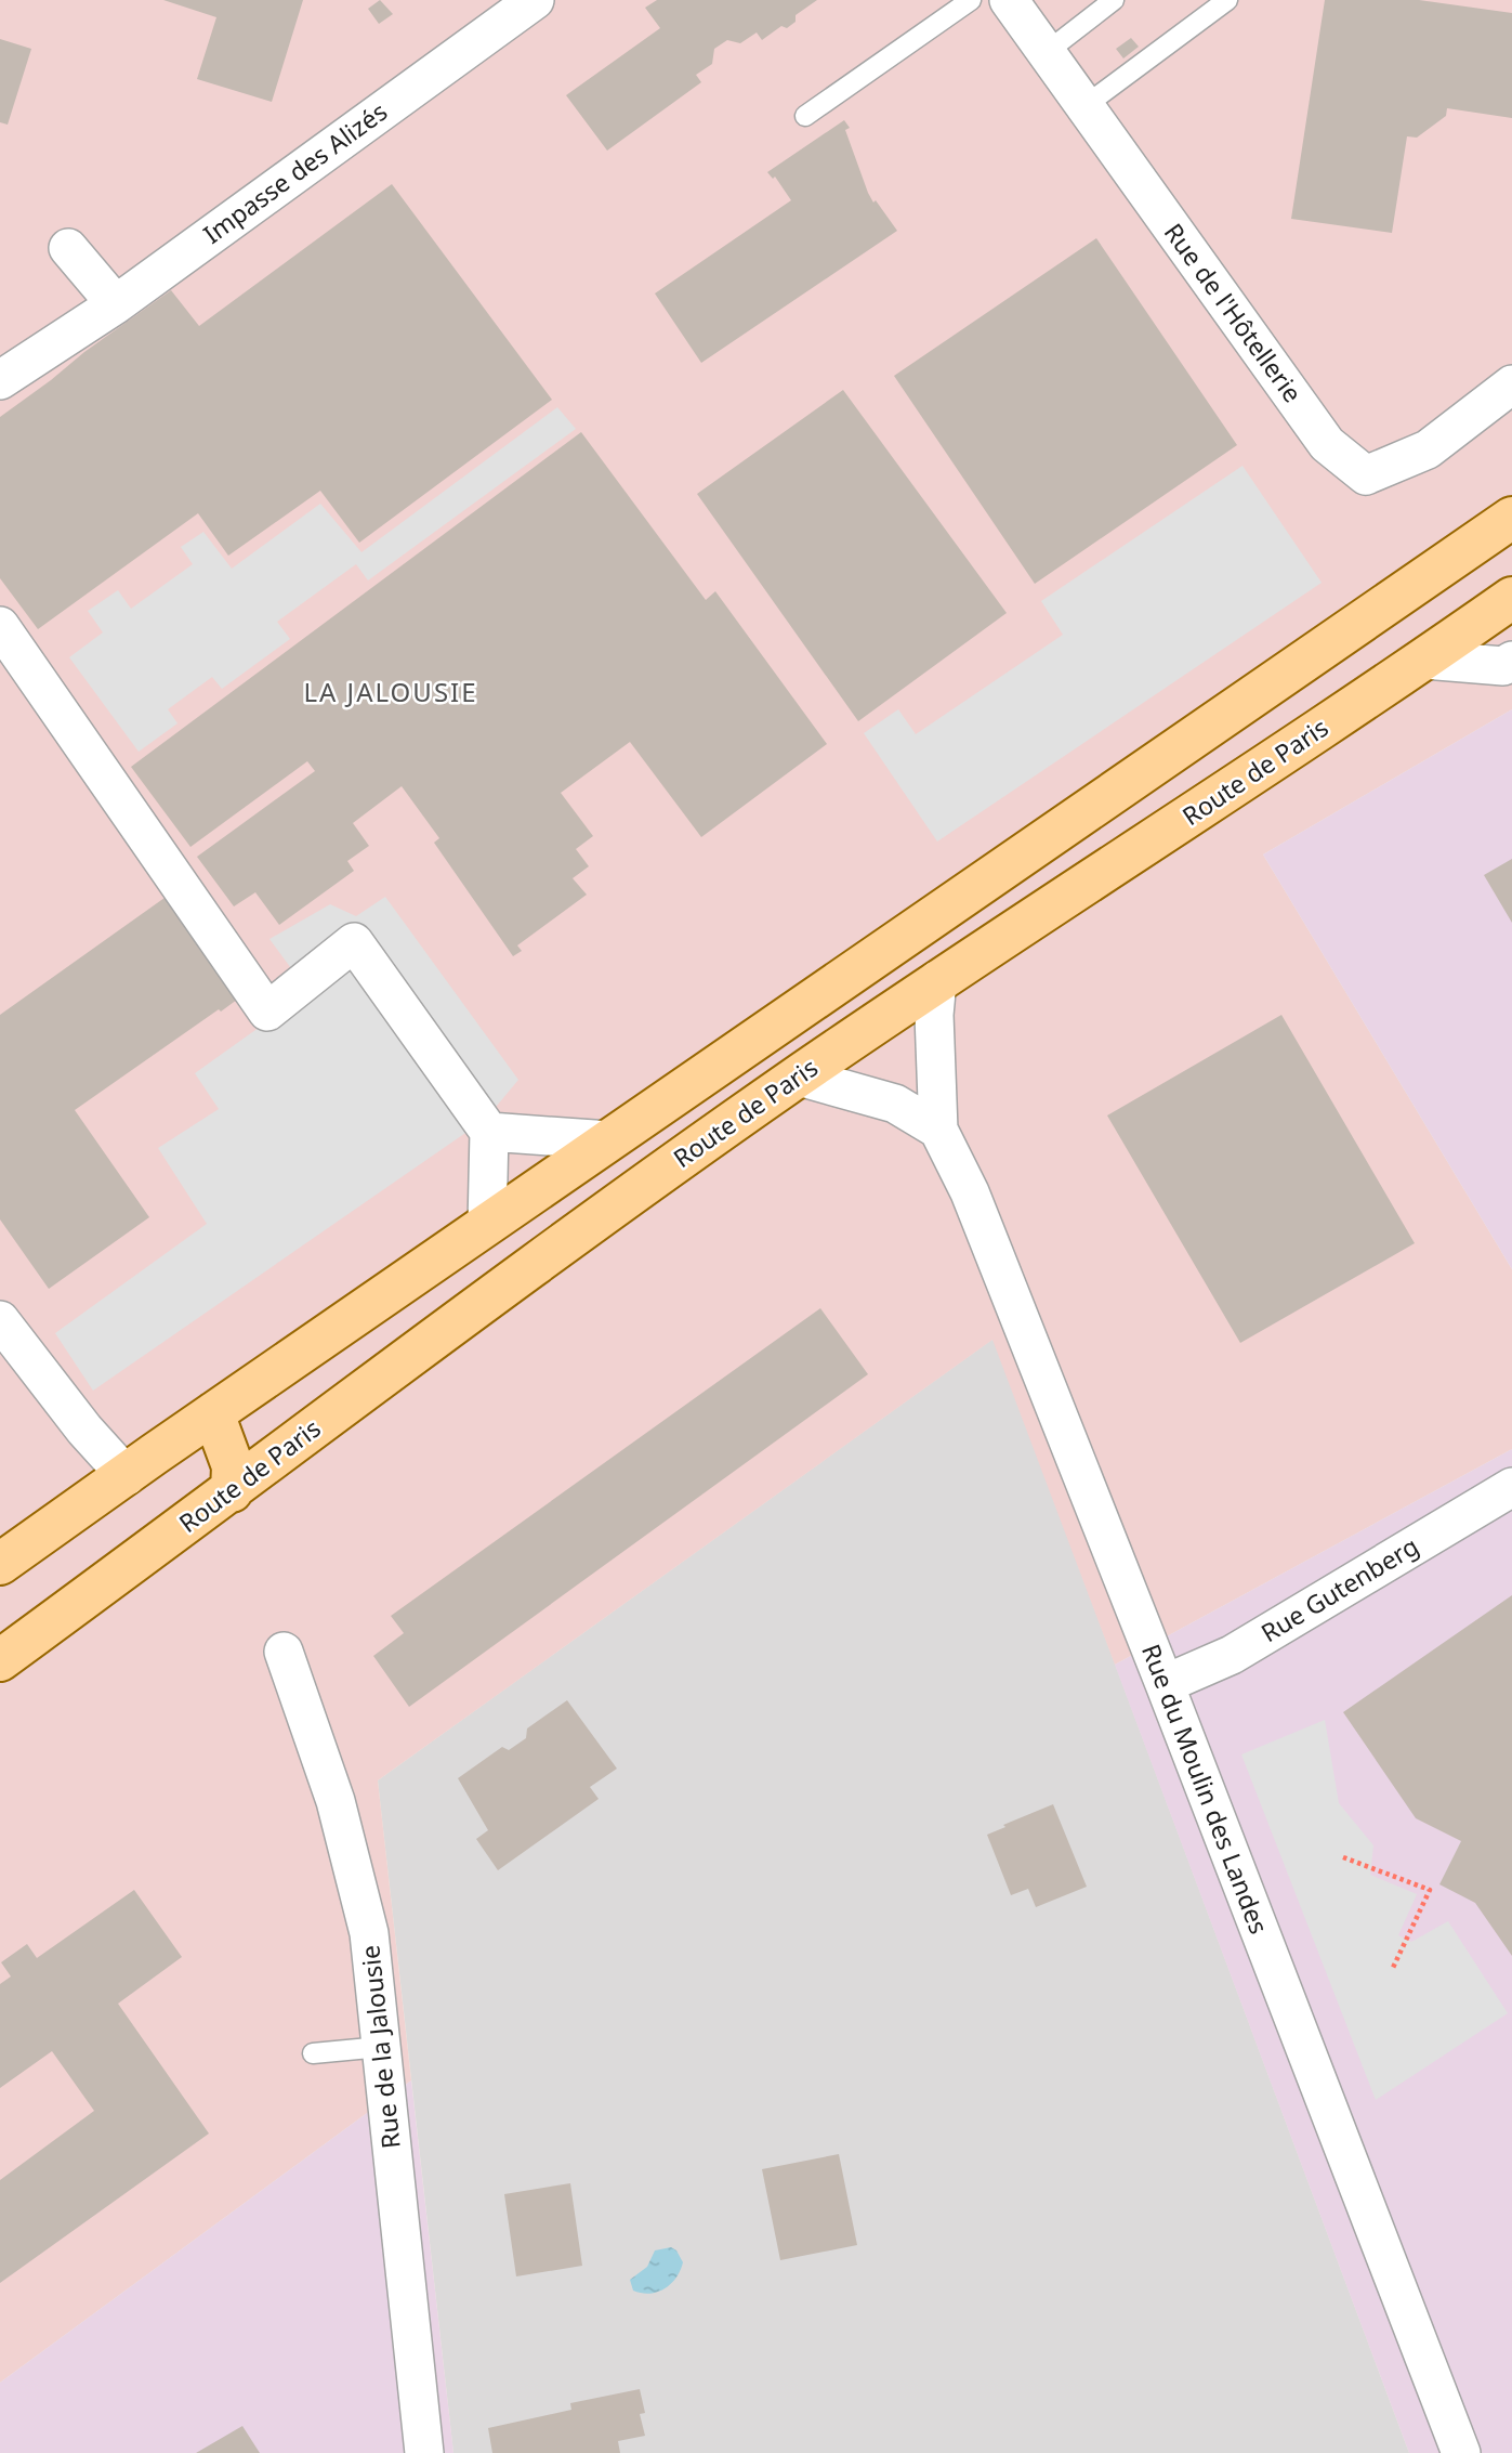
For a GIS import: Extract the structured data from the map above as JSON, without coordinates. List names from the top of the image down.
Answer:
{
  "streets": {
    "main road": ["Route de Paris"],
    "street": [
      "Impasse des Alizés",
      "Rue de l'Hôtellerie",
      "Rue Gutenberg",
      "Rue du Moulin des Landes",
      "Rue de la Jalousie"
    ]
  },
  "crossings": [
    ["Route de Paris", "Rue du Moulin des Landes"],
    ["Rue Gutenberg", "Rue du Moulin des Landes"]
  ],
  "districts": ["LA JALOUSIE"]
}
